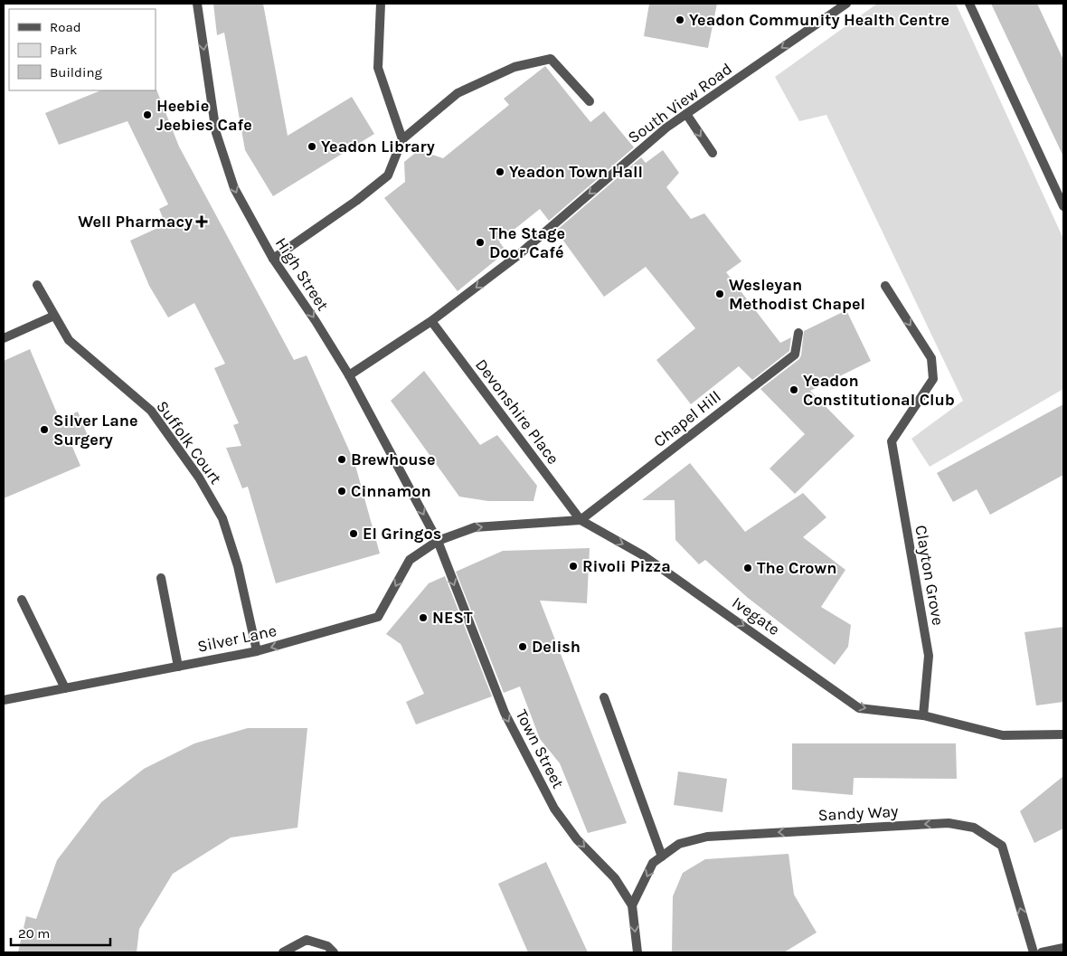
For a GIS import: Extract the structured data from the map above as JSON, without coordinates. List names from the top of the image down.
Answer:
{
  "streets": {
    "street": [
      "South View Road",
      "High Street",
      "Devonshire Place",
      "Chapel Hill",
      "Suffolk Court",
      "Clayton Grove",
      "Ivegate",
      "Silver Lane",
      "Town Street",
      "Sandy Way"
    ]
  },
  "crossings": [
    ["South View Road", "High Street"],
    ["South View Road", "Devonshire Place"],
    ["High Street", "Silver Lane"],
    ["High Street", "Town Street"],
    ["Devonshire Place", "Chapel Hill"],
    ["Devonshire Place", "Ivegate"],
    ["Chapel Hill", "Ivegate"],
    ["Suffolk Court", "Silver Lane"],
    ["Clayton Grove", "Ivegate"],
    ["Silver Lane", "Town Street"],
    ["Town Street", "Sandy Way"]
  ],
  "one_way": [
    "South View Road",
    "High Street",
    "Clayton Grove",
    "Ivegate",
    "Silver Lane",
    "Town Street"
  ],
  "places": {
    "other": [
      "Yeadon Community Health Centre",
      "Heebie Jeebies Cafe",
      "Yeadon Library",
      "Yeadon Town Hall",
      "The Stage Door Café",
      "Wesleyan Methodist Chapel",
      "Yeadon Constitutional Club",
      "Silver Lane Surgery",
      "Brewhouse",
      "Cinnamon",
      "El Gringos",
      "Rivoli Pizza",
      "The Crown",
      "NEST",
      "Delish"
    ],
    "health": ["Well Pharmacy"]
  },
  "legend": ["Road", "Park", "Building"],
  "scale_bar": "20 m"
}
